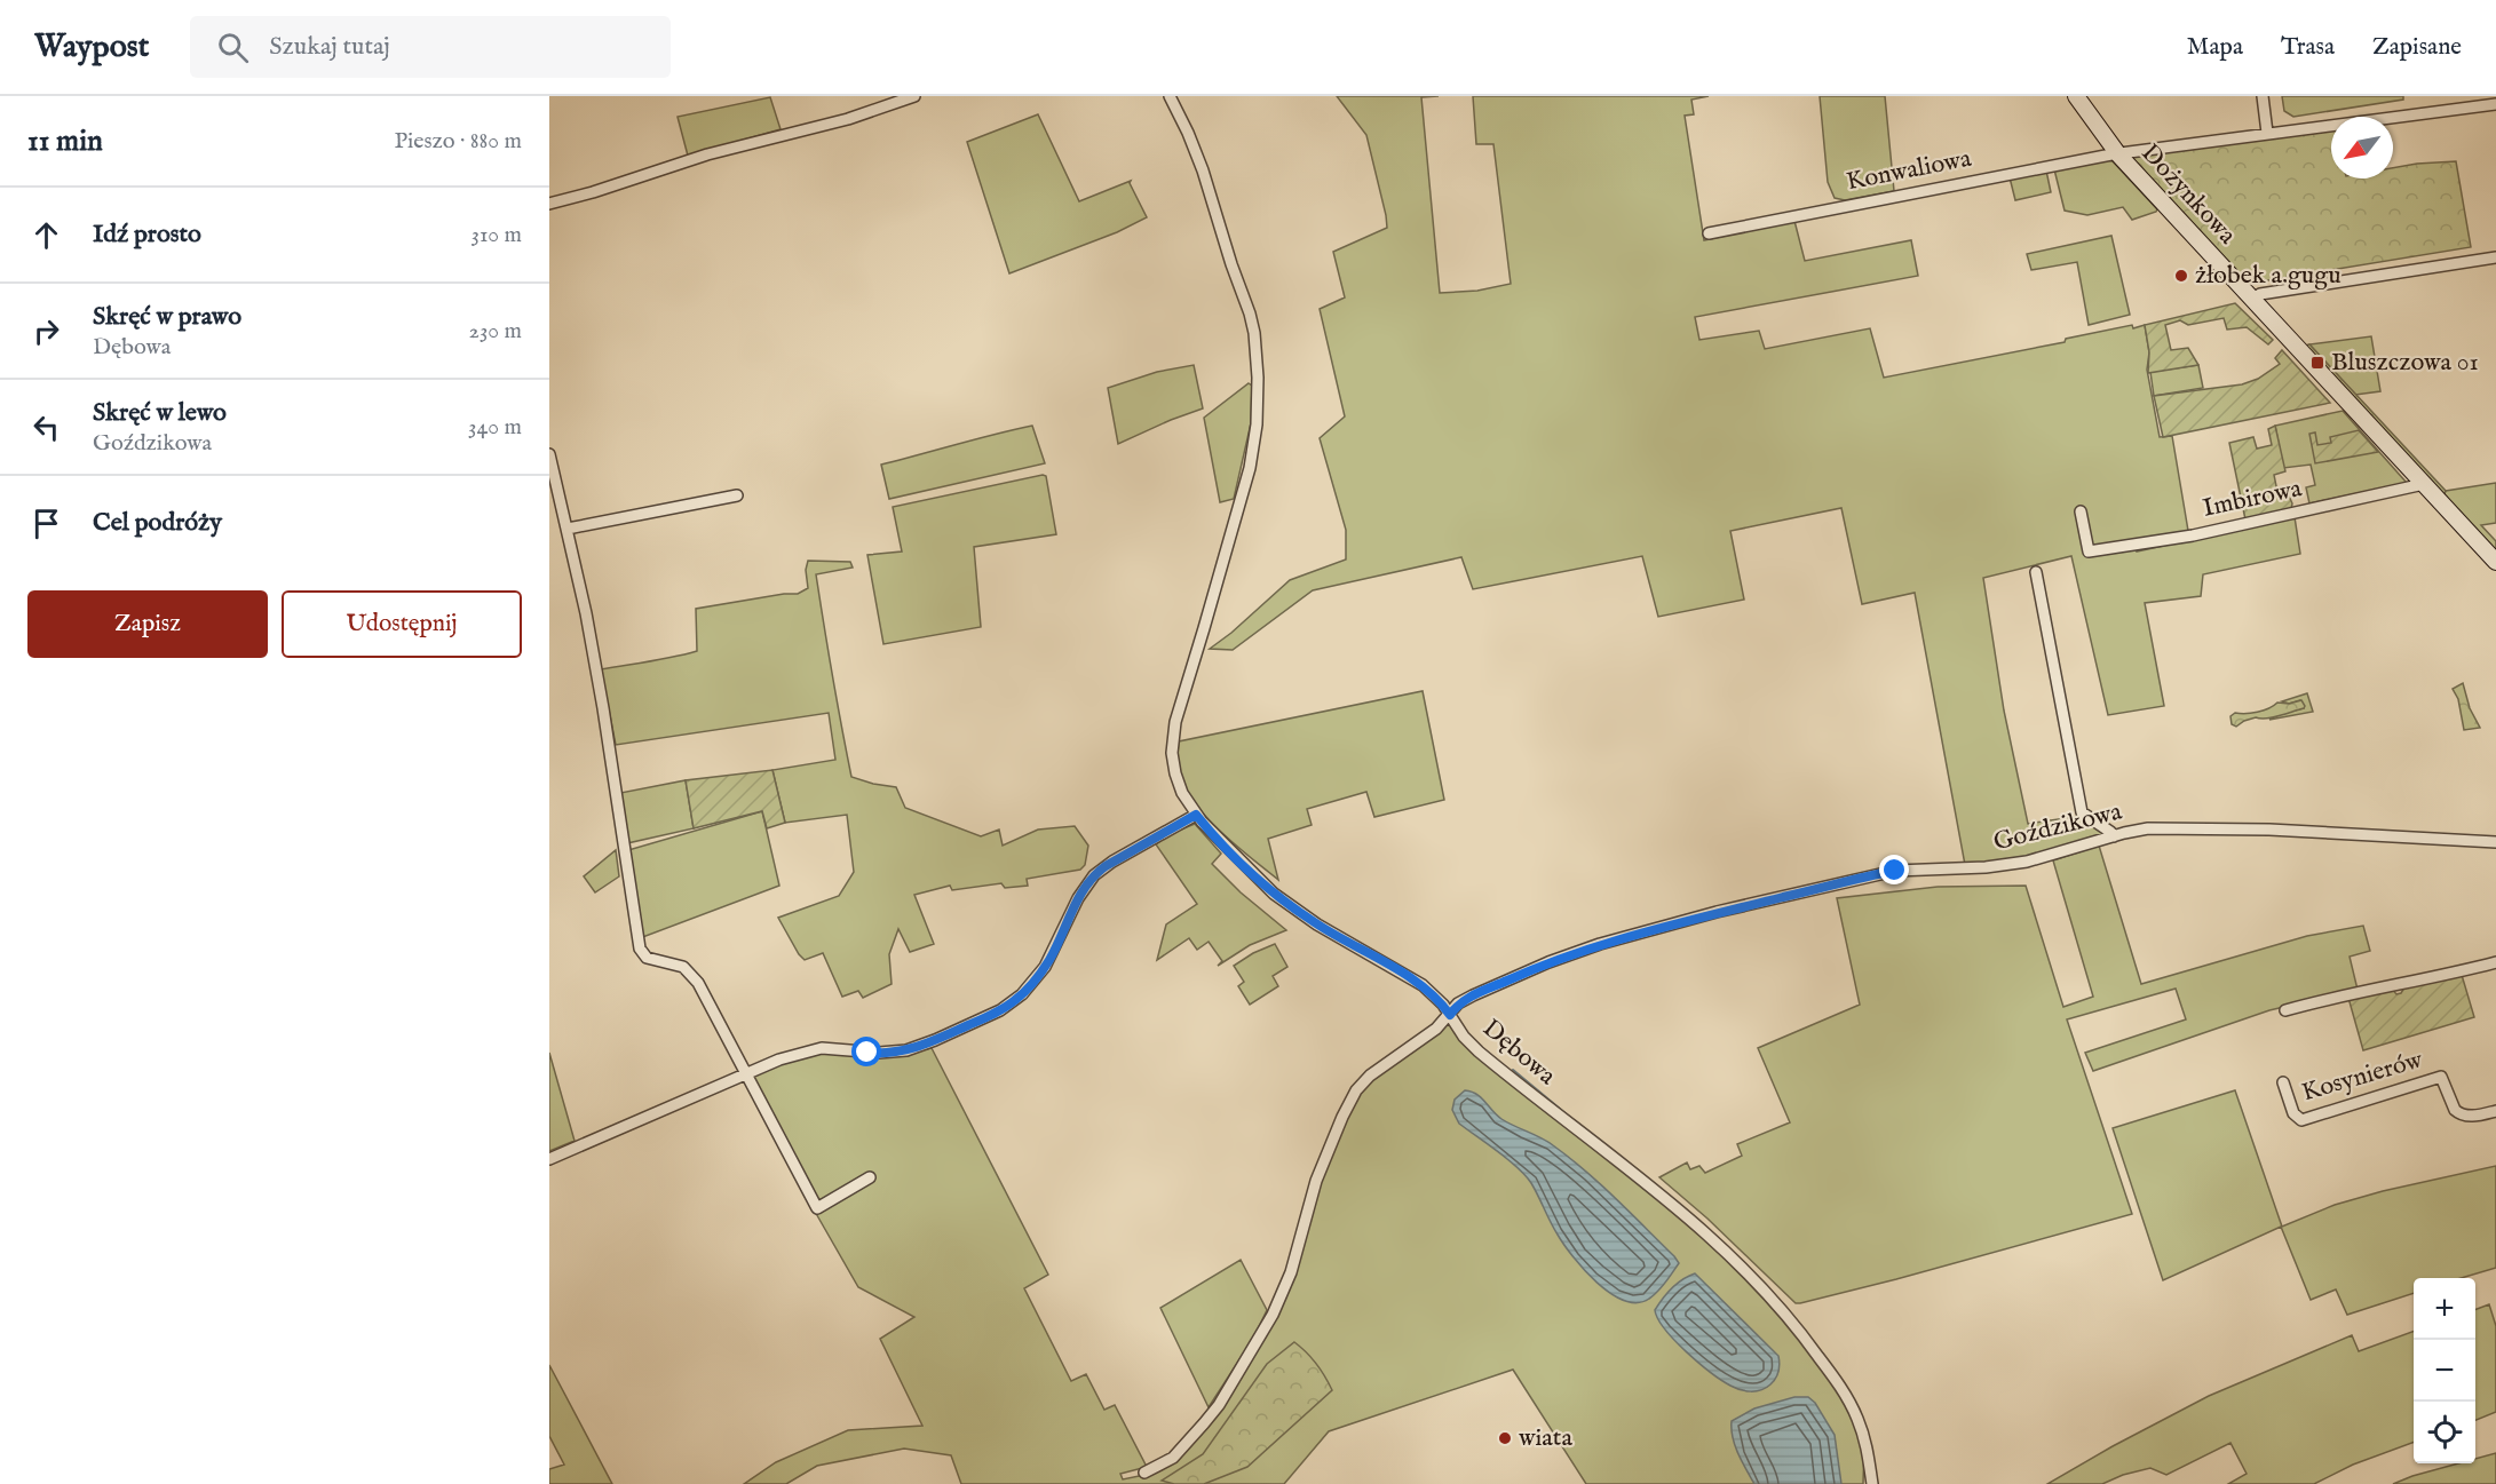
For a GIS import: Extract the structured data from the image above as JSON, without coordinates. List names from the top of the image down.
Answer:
{
  "streets": {
    "street": [
      "Konwaliowa",
      "Dożynkowa",
      "Imbirowa",
      "Goździkowa",
      "Dębowa",
      "Kosynierów"
    ]
  },
  "crossings": [
    ["Konwaliowa", "Dożynkowa"],
    ["Dożynkowa", "Imbirowa"],
    ["Goździkowa", "Dębowa"]
  ],
  "places": {
    "other": ["żłobek a.gugu", "wiata"],
    "transit": ["Bluszczowa 01"]
  },
  "north": "bottom left",
  "page": {
    "header": "Waypost",
    "search": "Szukaj tutaj",
    "nav": ["Mapa", "Trasa", "Zapisane"],
    "heading": ["11 min", "Pieszo · 880 m"],
    "list": [
      ["Idź prosto", "310 m"],
      ["Skręć w prawo", "Dębowa", "230 m"],
      ["Skręć w lewo", "Goździkowa", "340 m"],
      "Cel podróży"
    ],
    "buttons": ["Zapisz", "Udostępnij"],
    "map_buttons": ["+", "−"]
  }
}
